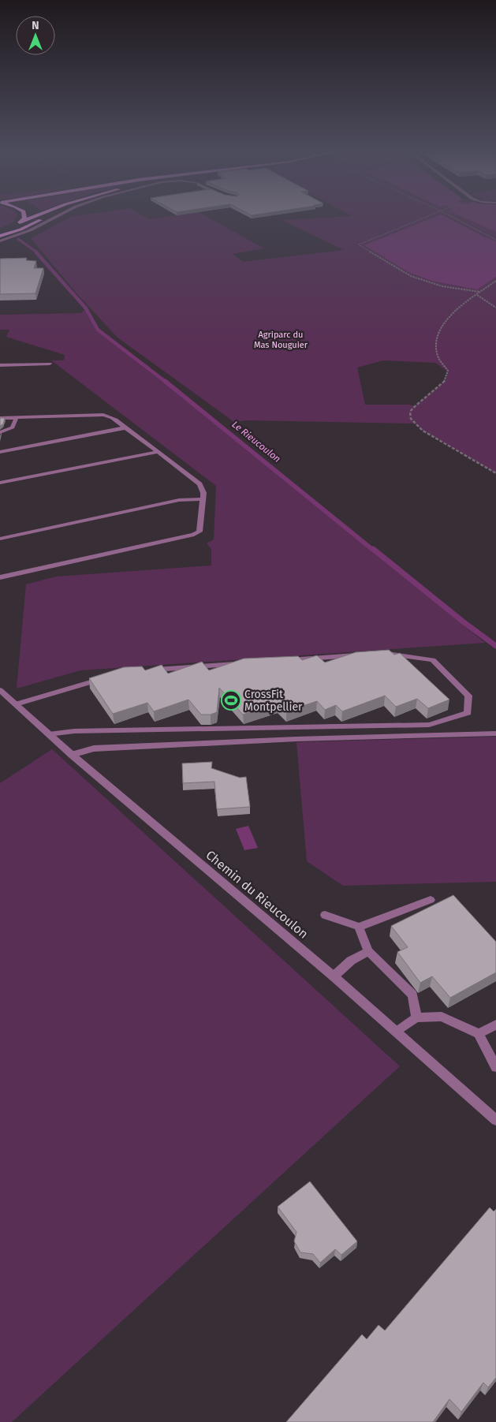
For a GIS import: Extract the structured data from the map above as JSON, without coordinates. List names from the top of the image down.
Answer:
{
  "streets": {
    "street": ["Chemin du Rieucoulon"]
  },
  "water": ["Le Rieucoulon"],
  "parks": ["Agriparc du Mas Nouguier"],
  "places": {
    "sports": ["CrossFit Montpellier"]
  },
  "north": "top"
}
